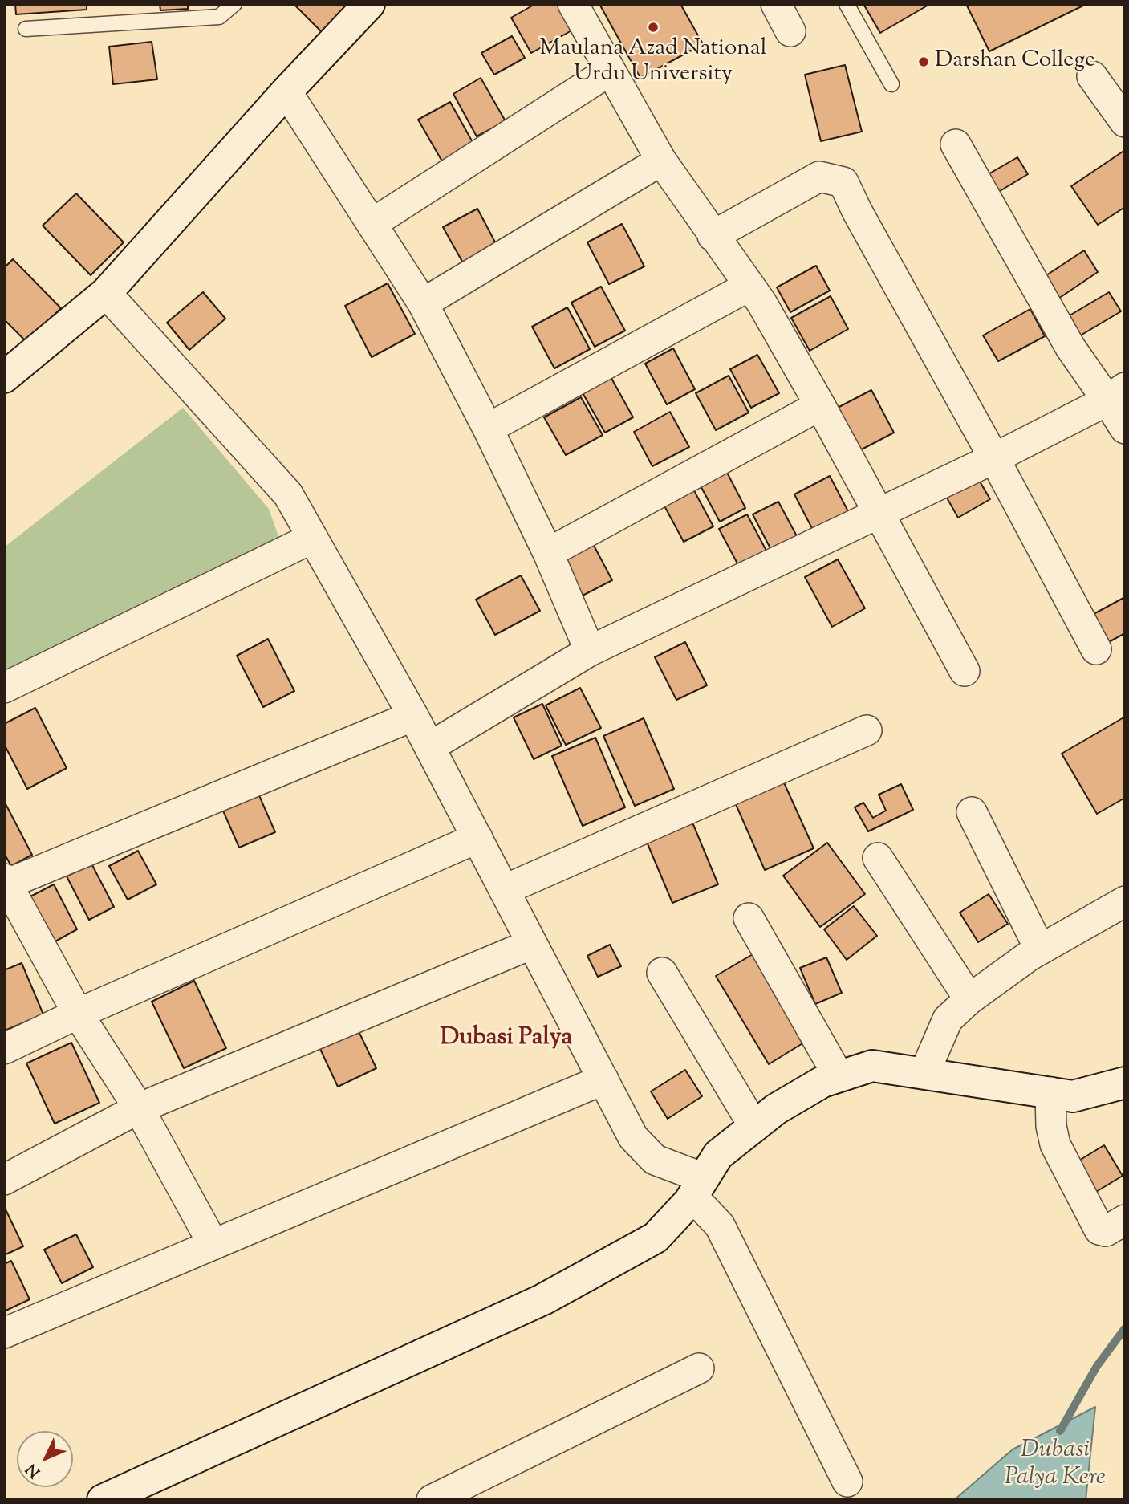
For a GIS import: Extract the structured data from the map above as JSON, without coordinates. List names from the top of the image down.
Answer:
{
  "districts": ["Dubasi Palya"],
  "water": ["Dubasi Palya Kere"],
  "places": ["Maulana Azad National Urdu University", "Darshan College"],
  "north": "bottom left"
}
